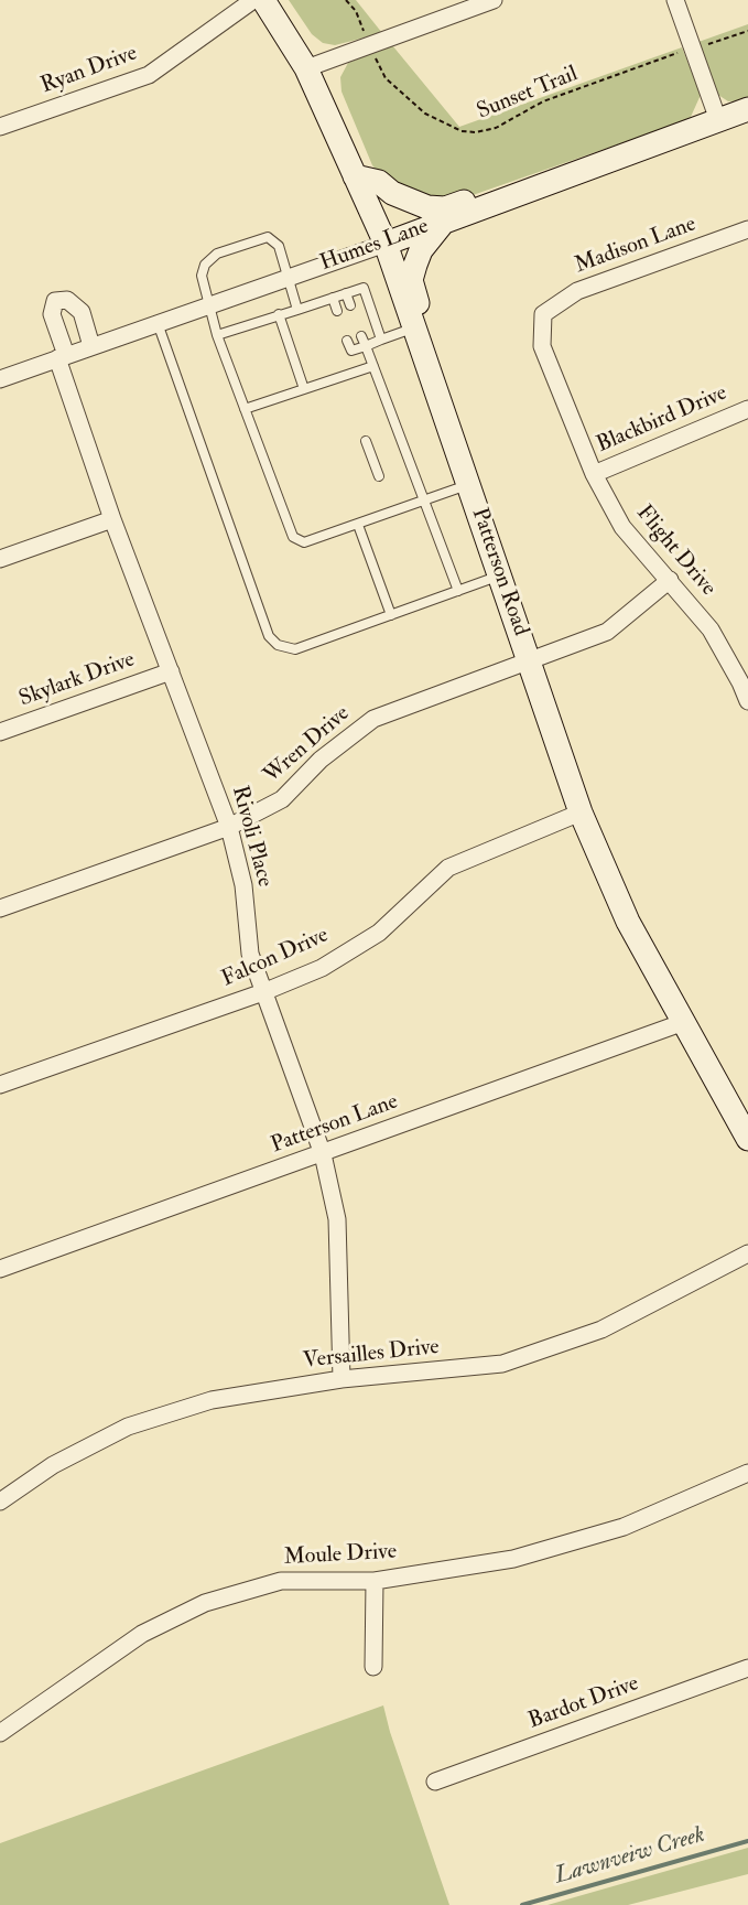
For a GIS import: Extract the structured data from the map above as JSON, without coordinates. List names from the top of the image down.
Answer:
{
  "streets": {
    "main road": ["Humes Lane", "Patterson Road"],
    "street": [
      "Ryan Drive",
      "Madison Lane",
      "Blackbird Drive",
      "Flight Drive",
      "Skylark Drive",
      "Wren Drive",
      "Rivoli Place",
      "Falcon Drive",
      "Patterson Lane",
      "Versailles Drive",
      "Moule Drive",
      "Bardot Drive"
    ],
    "path": ["Sunset Trail"]
  },
  "crossings": [
    ["Humes Lane", "Patterson Road"],
    ["Humes Lane", "Rivoli Place"],
    ["Madison Lane", "Flight Drive"],
    ["Blackbird Drive", "Flight Drive"],
    ["Flight Drive", "Wren Drive"],
    ["Patterson Road", "Wren Drive"],
    ["Patterson Road", "Falcon Drive"],
    ["Patterson Road", "Patterson Lane"],
    ["Skylark Drive", "Rivoli Place"],
    ["Wren Drive", "Rivoli Place"],
    ["Rivoli Place", "Falcon Drive"],
    ["Rivoli Place", "Patterson Lane"],
    ["Rivoli Place", "Versailles Drive"]
  ],
  "water": ["Lawnveiw Creek"]
}
